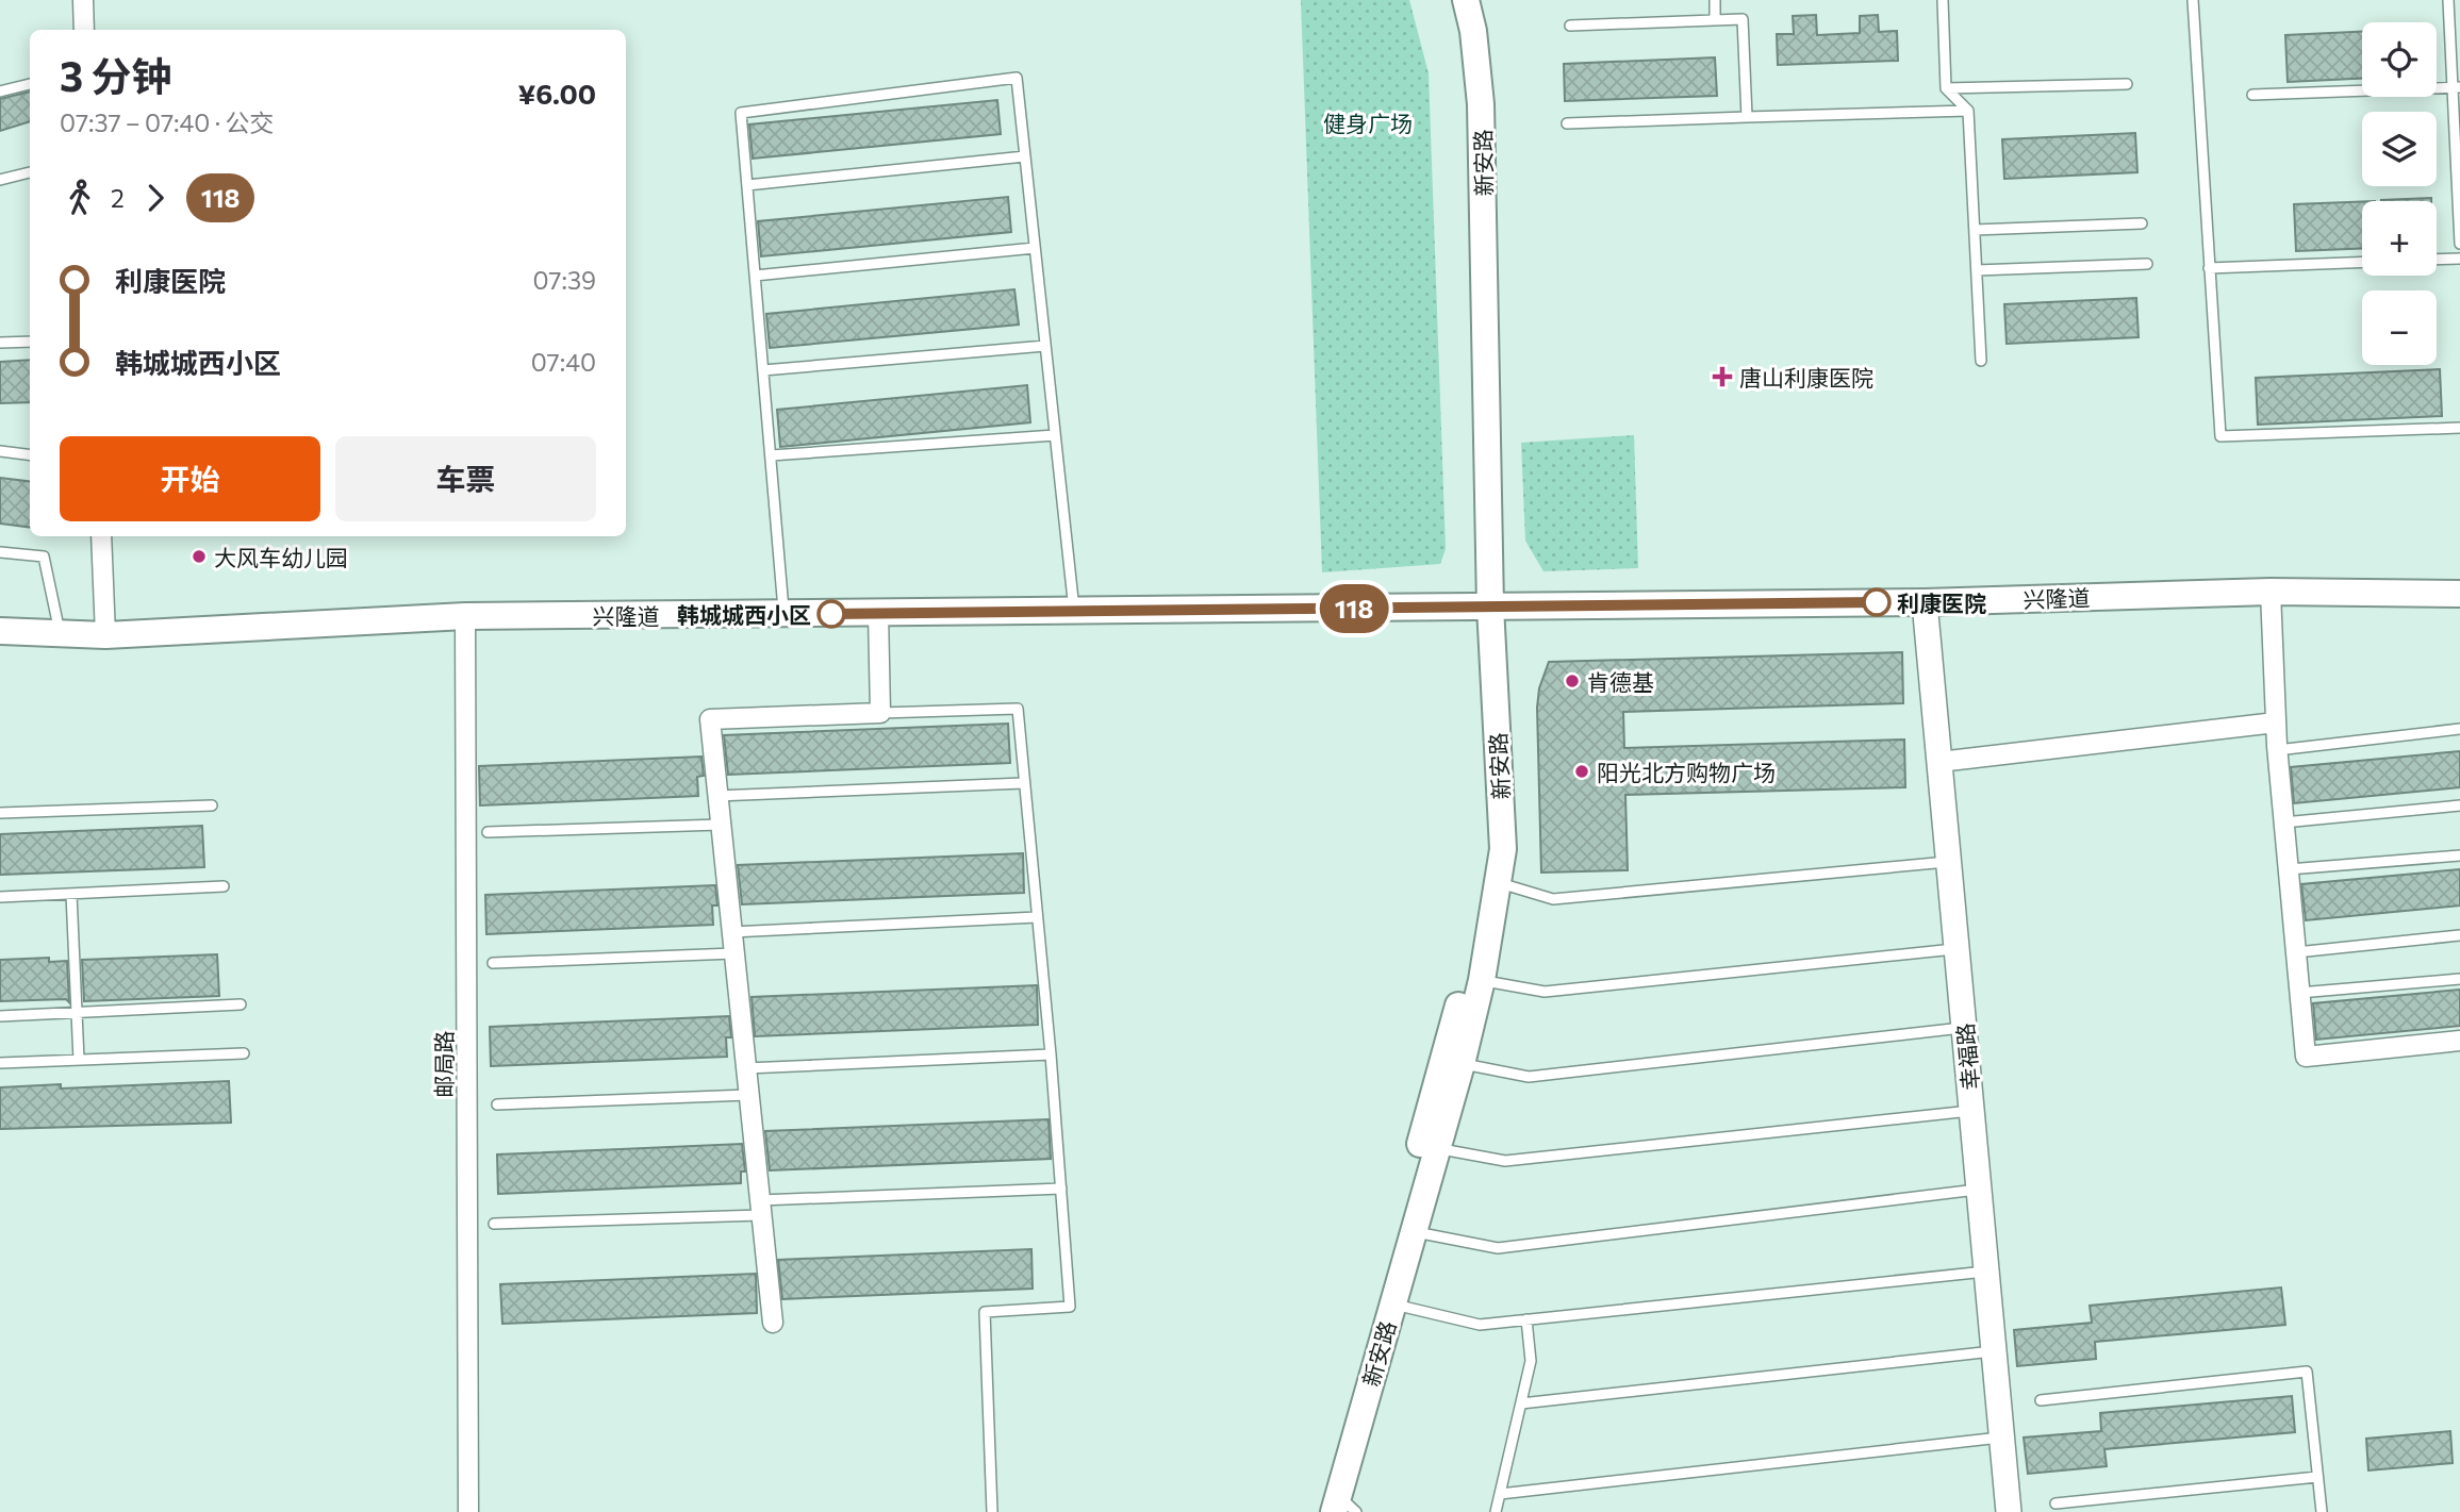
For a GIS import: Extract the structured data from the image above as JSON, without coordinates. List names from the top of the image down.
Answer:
{
  "streets": {
    "main road": ["新安路", "兴隆道"],
    "street": ["幸福路", "邮局路"]
  },
  "crossings": [
    ["新安路", "兴隆道"],
    ["兴隆道", "幸福路"],
    ["兴隆道", "邮局路"]
  ],
  "parks": ["健身广场"],
  "places": {
    "health": ["唐山利康医院"],
    "other": [
      "大风车幼儿园",
      "利康医院",
      "韩城城西小区",
      "肯德基",
      "阳光北方购物广场"
    ]
  },
  "lines": ["bus line 118"],
  "page": {
    "on_map": "118",
    "map_buttons": ["+", "−"],
    "heading": ["3 分钟", "07:37 – 07:40 · 公交", "¥6.00"],
    "legs": ["2", "118"],
    "list": [
      {
        "name": "利康医院",
        "value": "07:39"
      },
      {
        "name": "韩城城西小区",
        "value": "07:40"
      }
    ],
    "buttons": ["开始", "车票"]
  }
}
